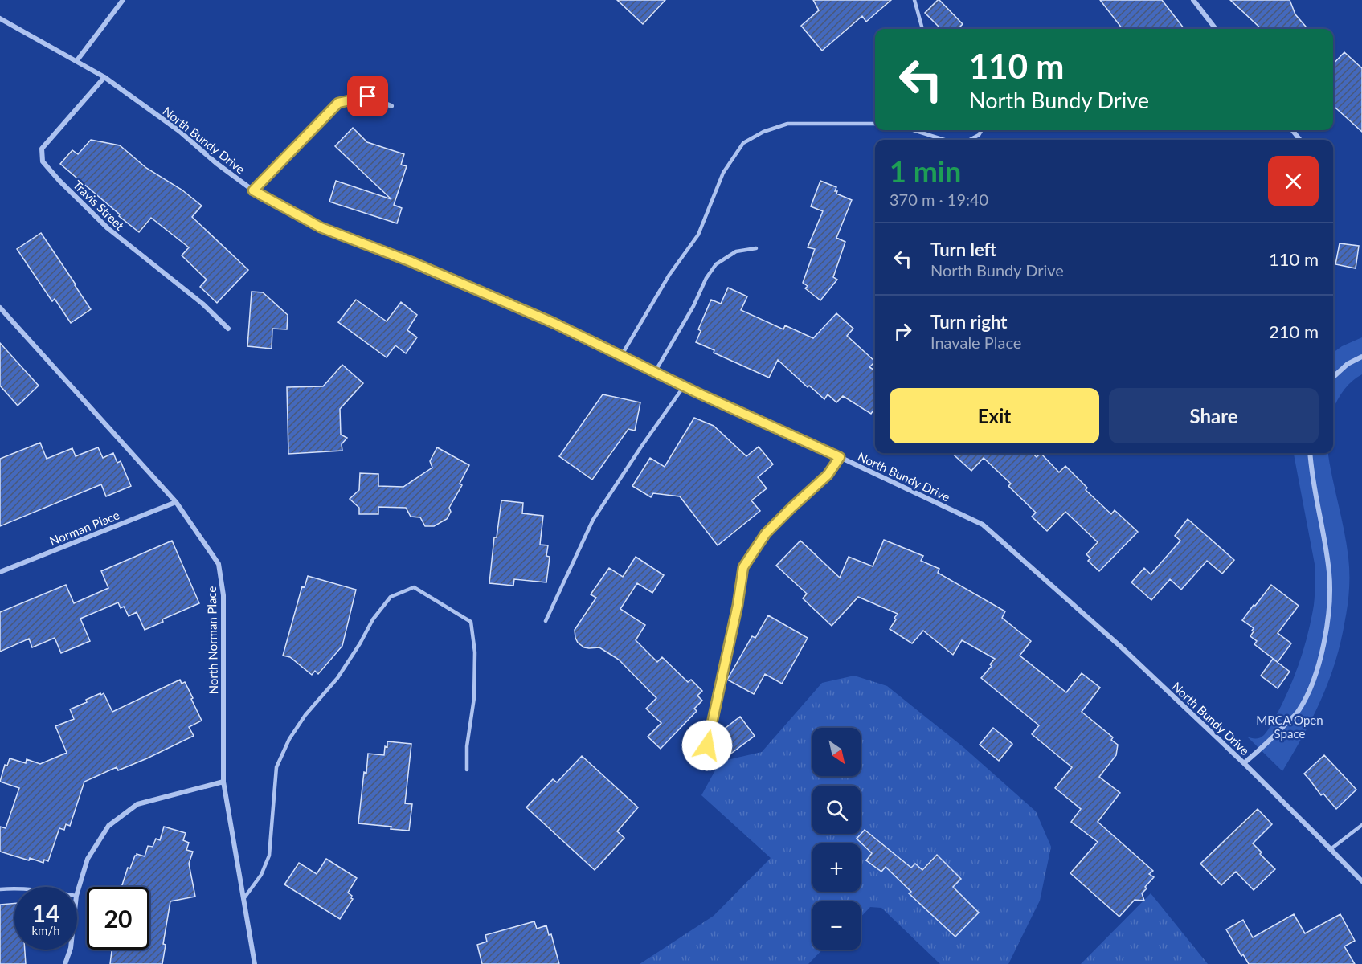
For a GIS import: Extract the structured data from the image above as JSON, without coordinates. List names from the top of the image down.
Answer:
{
  "streets": {
    "street": [
      "North Bundy Drive",
      "Travis Street",
      "Norman Place",
      "North Norman Place"
    ]
  },
  "crossings": [
    ["North Bundy Drive", "Travis Street"],
    ["Norman Place", "North Norman Place"]
  ],
  "parks": ["MRCA Open Space"],
  "north": "bottom right",
  "page": {
    "turn": ["110 m", "North Bundy Drive"],
    "heading": ["1 min", "370 m · 19:40"],
    "list": [
      {
        "name": "Turn left",
        "note": "North Bundy Drive",
        "value": "110 m"
      },
      {
        "name": "Turn right",
        "note": "Inavale Place",
        "value": "210 m"
      }
    ],
    "buttons": ["Exit", "Share"],
    "map_buttons": ["+", "−"],
    "speed": "14 km/h",
    "limit": "20"
  }
}
